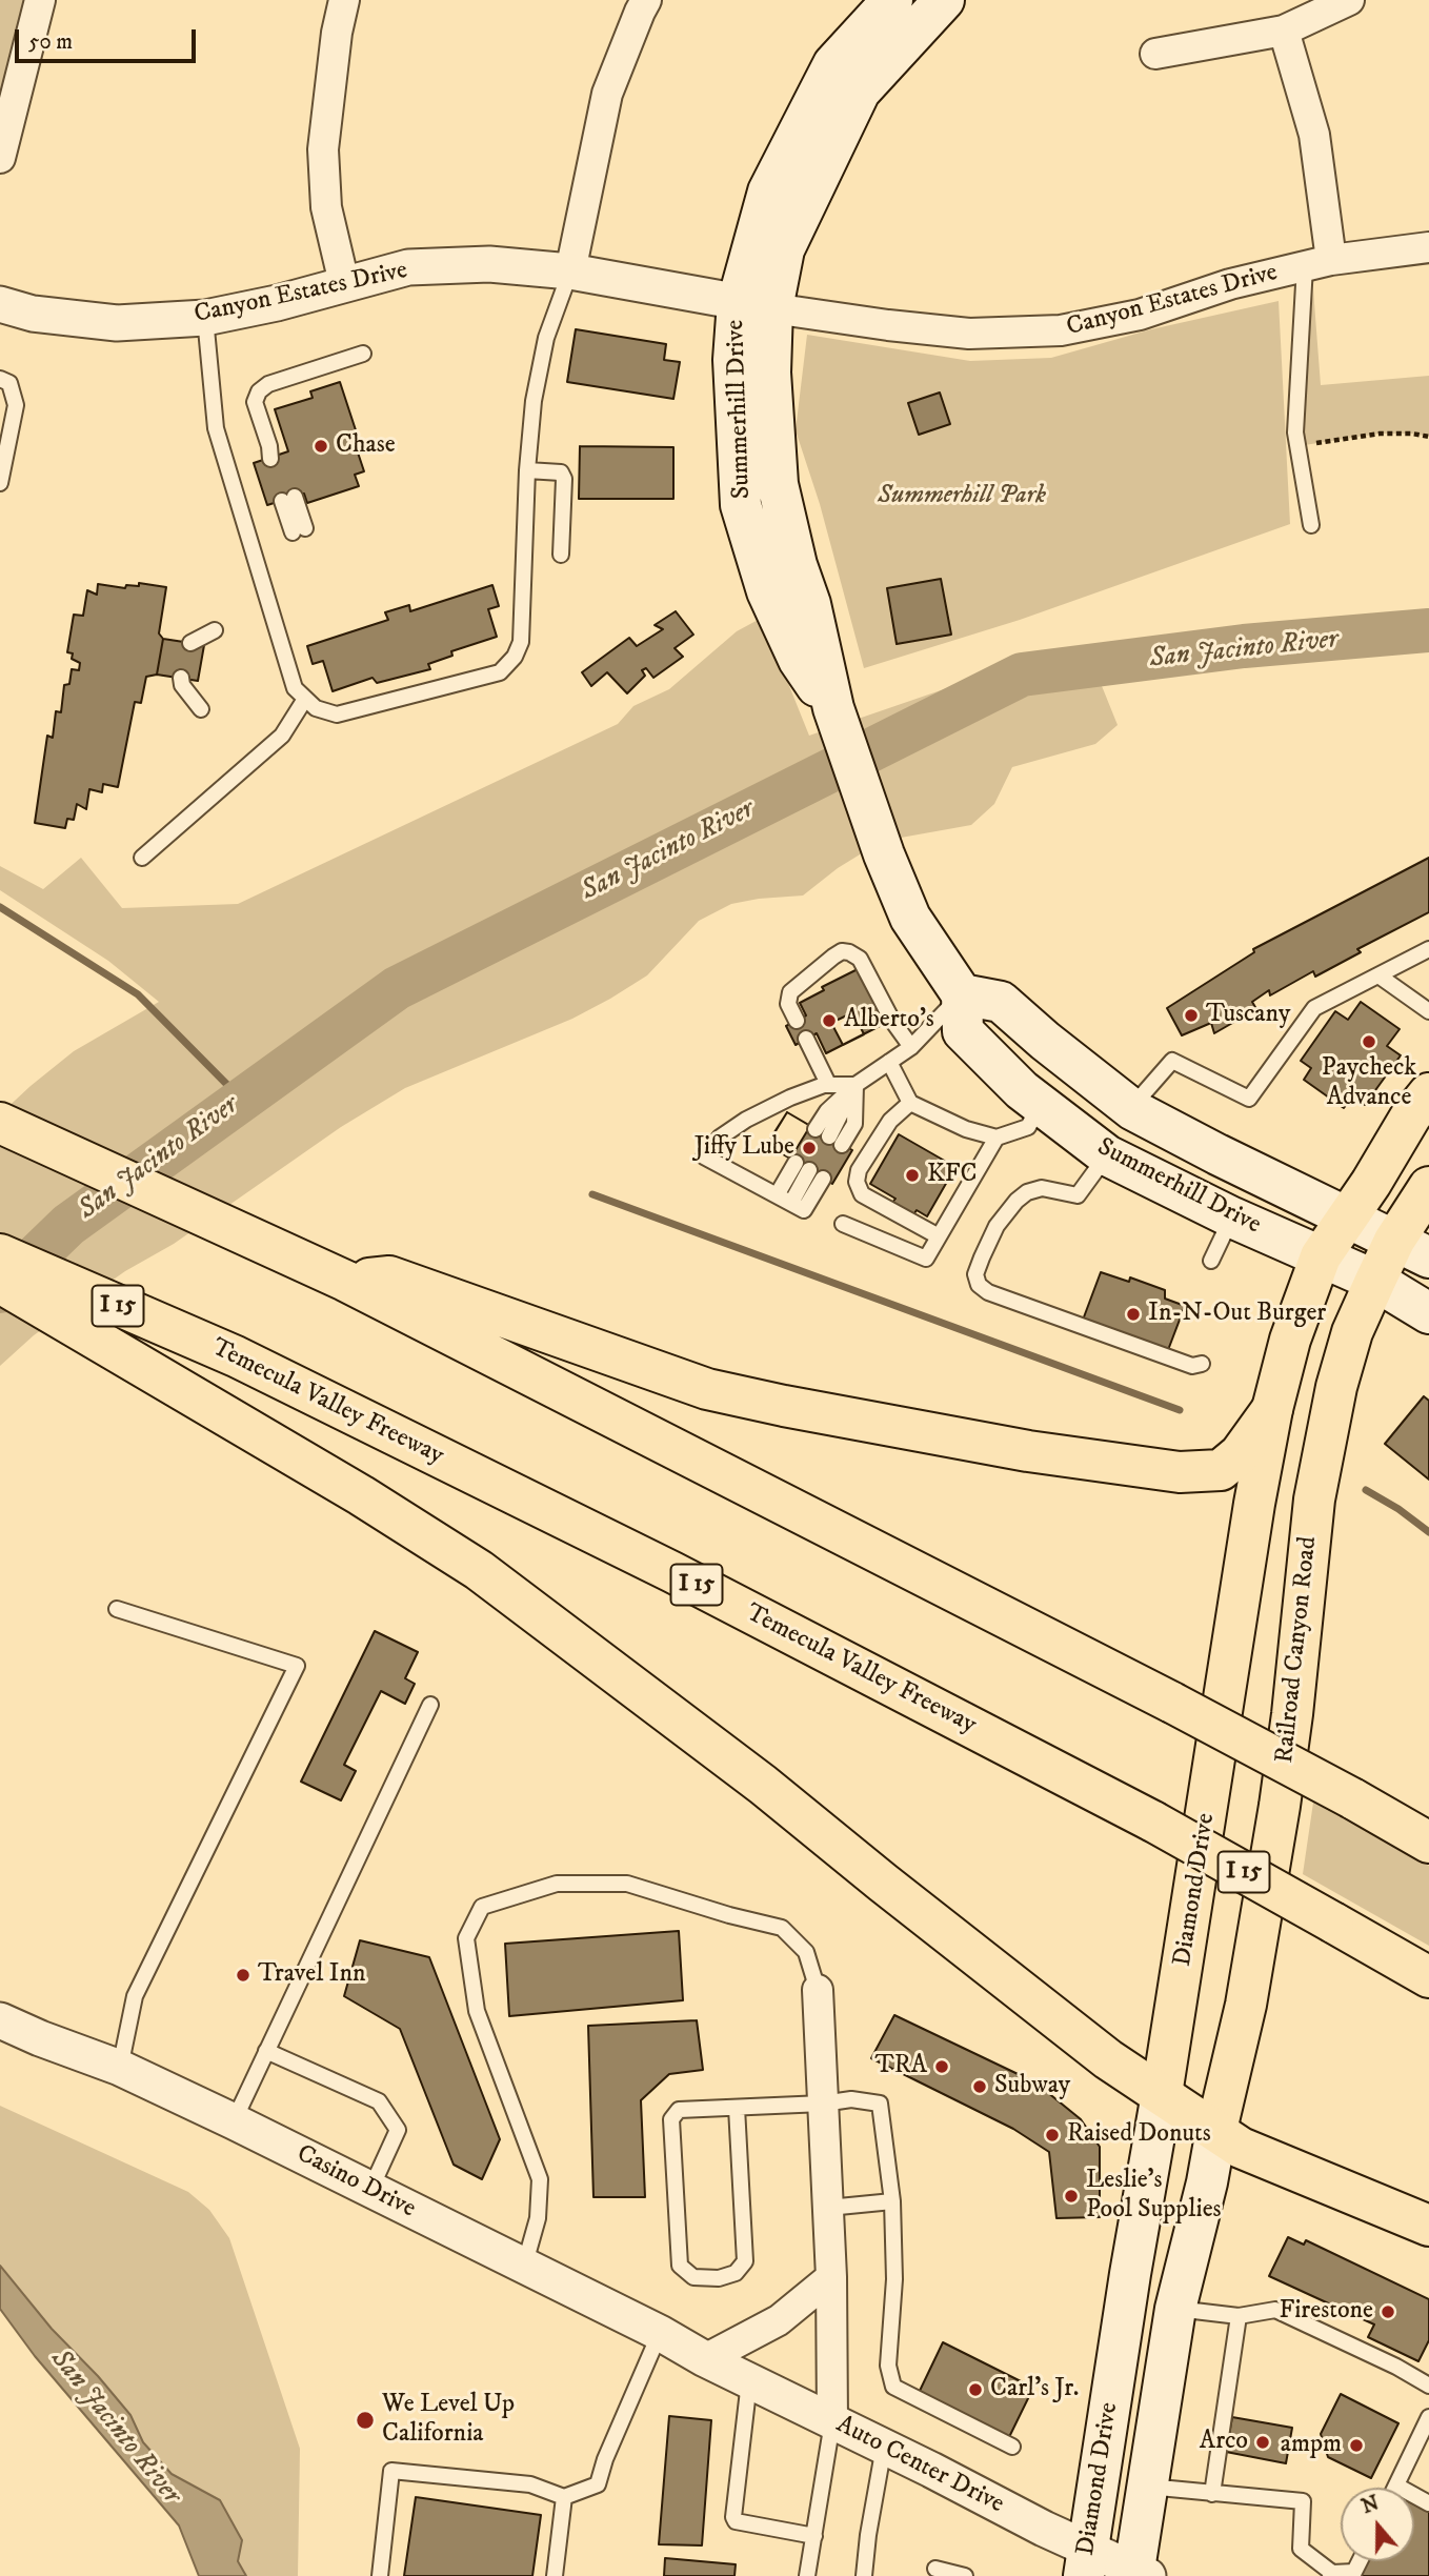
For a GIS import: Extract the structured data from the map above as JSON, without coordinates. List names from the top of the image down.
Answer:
{
  "streets": {
    "main road": [
      "Summerhill Drive",
      "I 15",
      "Temecula Valley Freeway",
      "Railroad Canyon Road",
      "Diamond Drive"
    ],
    "street": ["Canyon Estates Drive", "Casino Drive", "Auto Center Drive"]
  },
  "crossings": [
    ["Canyon Estates Drive", "Summerhill Drive"],
    ["Summerhill Drive", "Railroad Canyon Road"],
    ["Summerhill Drive", "Diamond Drive"],
    ["Railroad Canyon Road", "Diamond Drive"],
    ["Diamond Drive", "Auto Center Drive"],
    ["Casino Drive", "Auto Center Drive"]
  ],
  "water": ["San Jacinto River"],
  "parks": ["Summerhill Park"],
  "places": [
    "Chase",
    "Tuscany",
    "Alberto's",
    "Paycheck Advance",
    "Jiffy Lube",
    "KFC",
    "In-N-Out Burger",
    "Travel Inn",
    "TRA",
    "Subway",
    "Raised Donuts",
    "Leslie's Pool Supplies",
    "Firestone",
    "Carl's Jr.",
    "We Level Up California",
    "Arco",
    "ampm"
  ],
  "scale_bar": "50 m",
  "north": "top"
}
